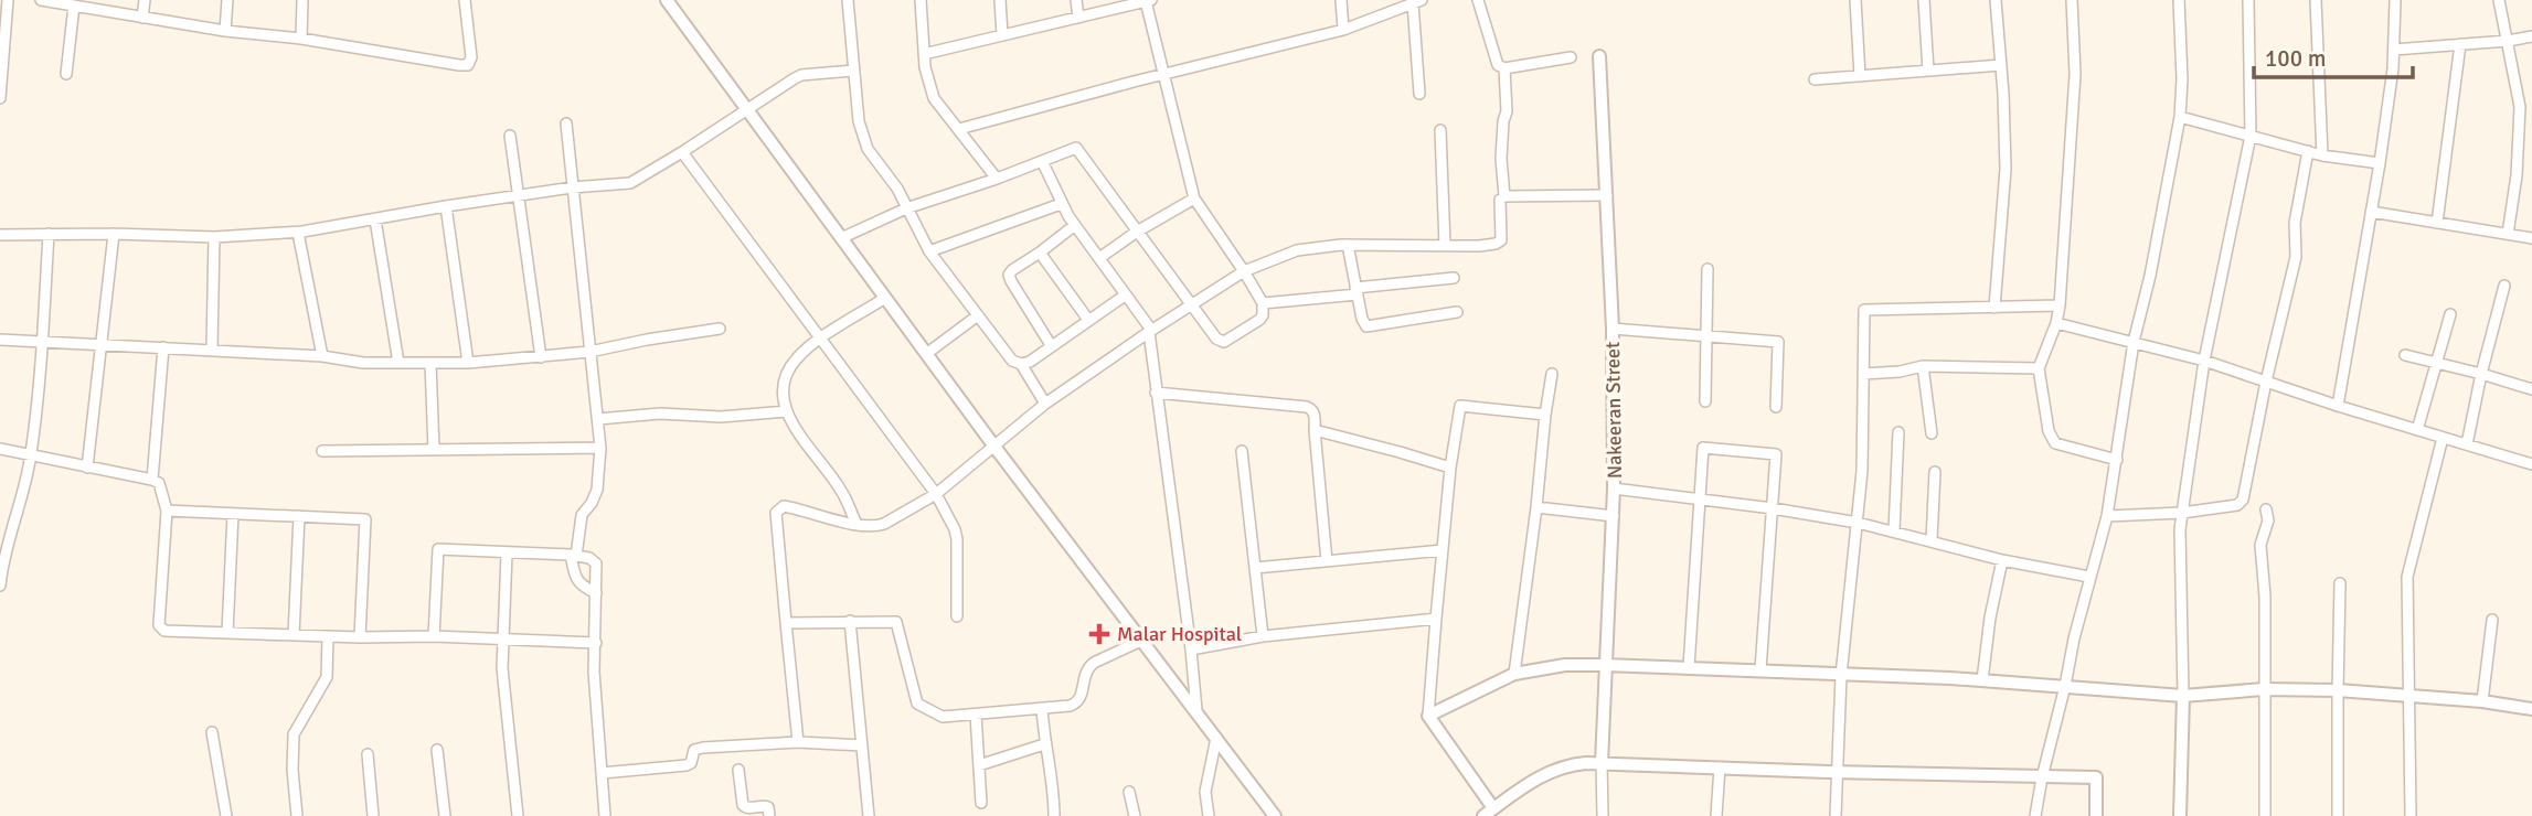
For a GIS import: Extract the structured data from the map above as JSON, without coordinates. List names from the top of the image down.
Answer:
{
  "streets": {
    "street": ["Nakeeran Street"]
  },
  "places": {
    "health": ["Malar Hospital"]
  },
  "scale_bar": "100 m"
}
